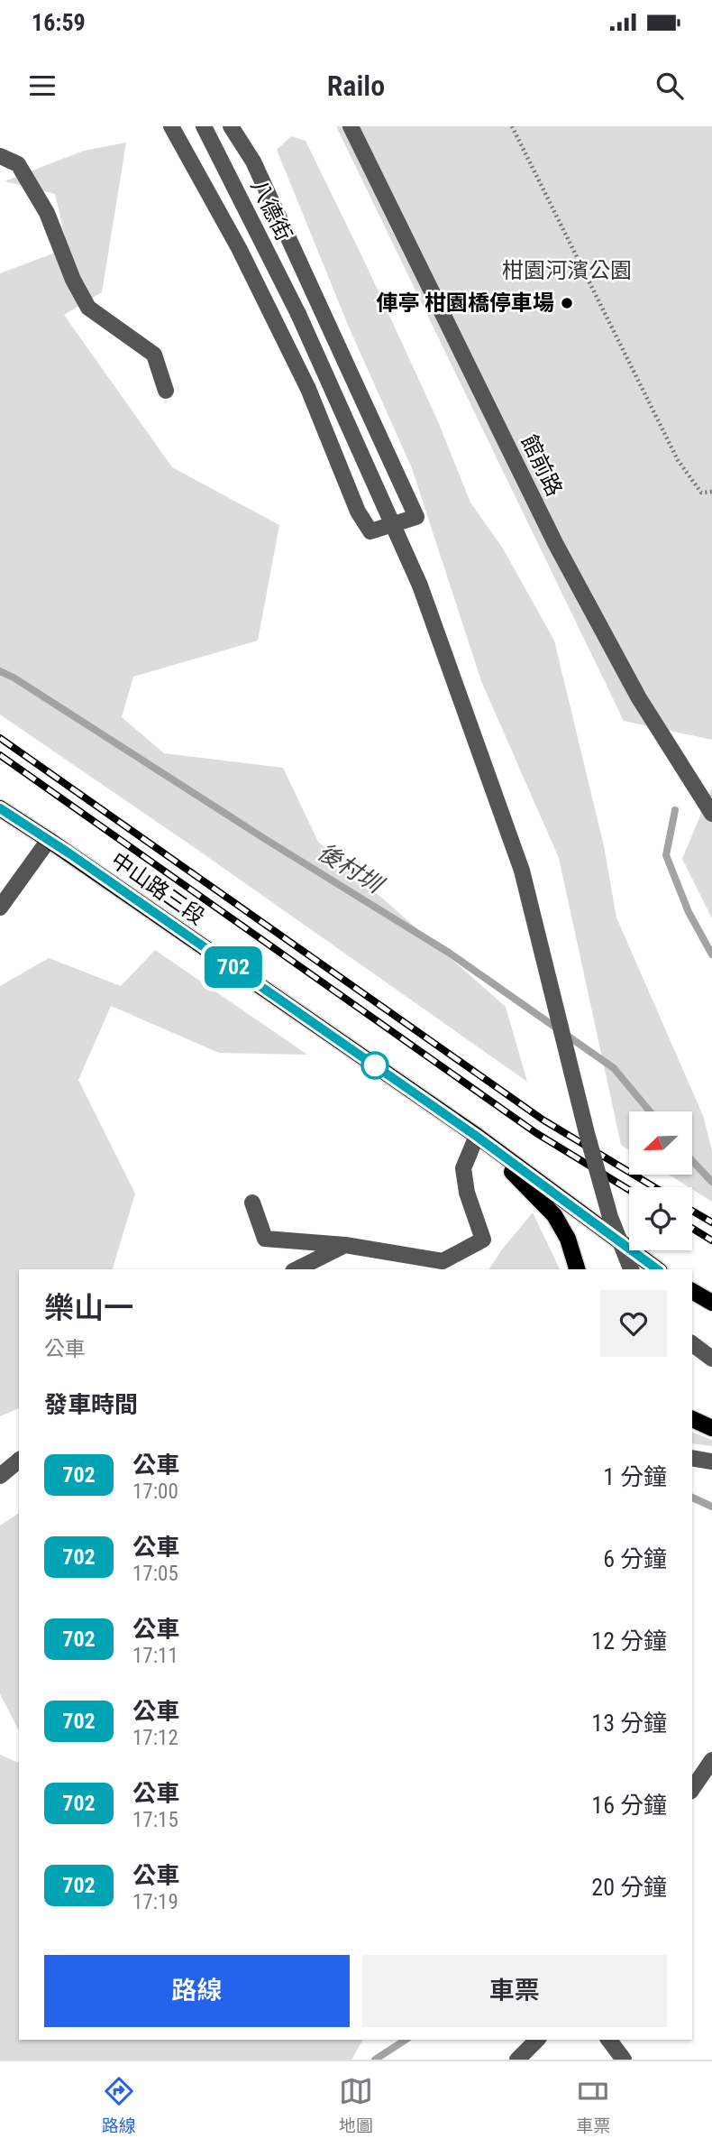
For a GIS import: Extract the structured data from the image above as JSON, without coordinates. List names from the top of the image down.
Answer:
{
  "streets": {
    "main road": ["中山路三段"],
    "street": ["八德街", "館前路"]
  },
  "water": ["後村圳"],
  "parks": ["柑園河濱公園"],
  "places": ["俥亭 柑園橋停車場"],
  "lines": ["bus line 702"],
  "north": "bottom left",
  "page": {
    "status": "16:59",
    "header": "Railo",
    "on_map": "702",
    "heading": [
      ["樂山一", "公車"],
      "發車時間"
    ],
    "list": [
      {
        "mark": "702",
        "name": "公車",
        "note": "17:00",
        "value": "1 分鐘"
      },
      {
        "mark": "702",
        "name": "公車",
        "note": "17:05",
        "value": "6 分鐘"
      },
      {
        "mark": "702",
        "name": "公車",
        "note": "17:11",
        "value": "12 分鐘"
      },
      {
        "mark": "702",
        "name": "公車",
        "note": "17:12",
        "value": "13 分鐘"
      },
      {
        "mark": "702",
        "name": "公車",
        "note": "17:15",
        "value": "16 分鐘"
      },
      {
        "mark": "702",
        "name": "公車",
        "note": "17:19",
        "value": "20 分鐘"
      }
    ],
    "buttons": ["路線", "車票"],
    "tabs": ["路線", "地圖", "車票"]
  }
}
